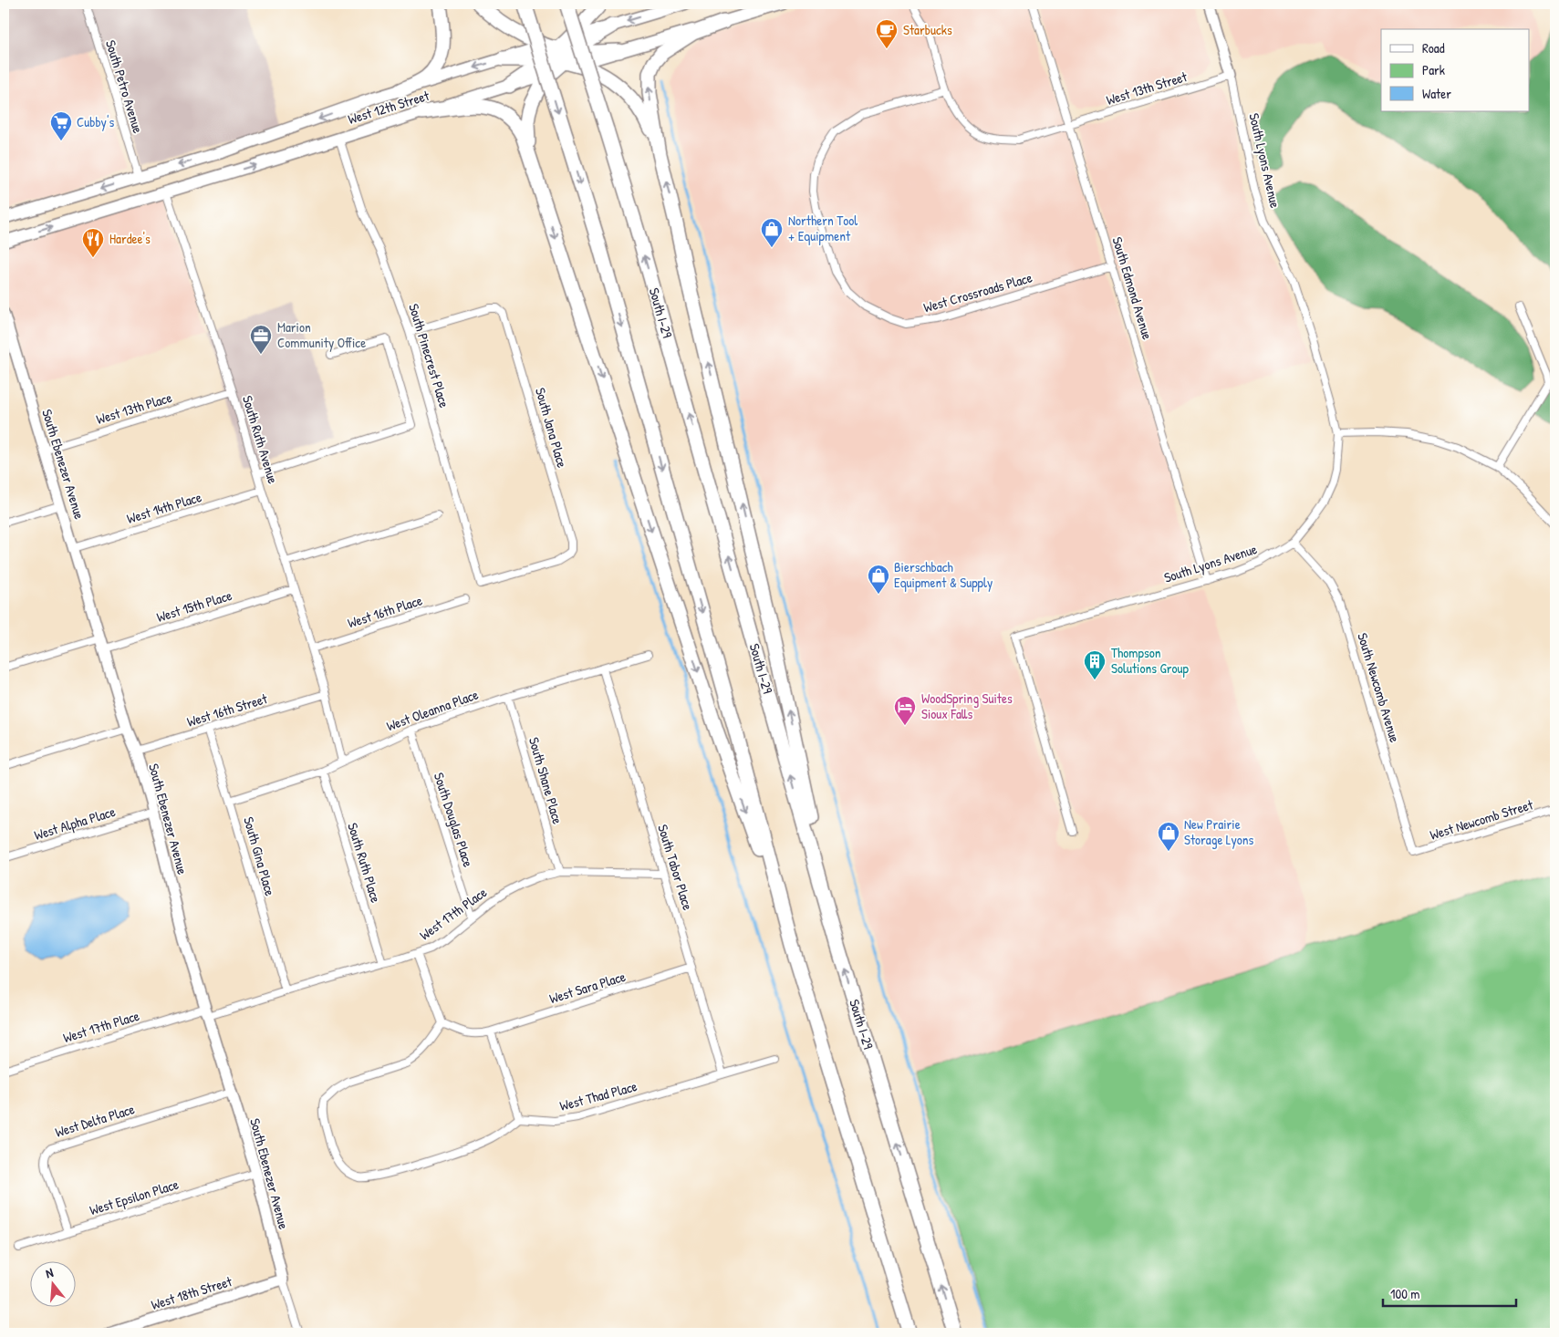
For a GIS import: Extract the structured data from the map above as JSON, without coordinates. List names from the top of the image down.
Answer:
{
  "streets": {
    "highway": ["South I-29"],
    "main road": ["West 12th Street"],
    "street": [
      "South Petro Avenue",
      "West 13th Street",
      "South Lyons Avenue",
      "South Edmond Avenue",
      "West Crossroads Place",
      "South Pinecrest Place",
      "West 13th Place",
      "South Jana Place",
      "South Ruth Avenue",
      "South Ebenezer Avenue",
      "West 14th Place",
      "West 15th Place",
      "West 16th Place",
      "South Newcomb Avenue",
      "West 16th Street",
      "West Oleanna Place",
      "South Shane Place",
      "South Douglas Place",
      "West Newcomb Street",
      "West Alpha Place",
      "South Gina Place",
      "South Ruth Place",
      "South Tabor Place",
      "West 17th Place",
      "West Sara Place",
      "West Thad Place",
      "West Delta Place",
      "West Epsilon Place",
      "West 18th Street"
    ]
  },
  "crossings": [
    ["South Petro Avenue", "West 12th Street"],
    ["West 13th Street", "South Lyons Avenue"],
    ["West 13th Street", "South Edmond Avenue"],
    ["West 13th Street", "West Crossroads Place"],
    ["West 12th Street", "South Pinecrest Place"],
    ["West 12th Street", "South Ruth Avenue"],
    ["South Lyons Avenue", "South Edmond Avenue"],
    ["South Lyons Avenue", "South Newcomb Avenue"],
    ["South Edmond Avenue", "West Crossroads Place"],
    ["South Pinecrest Place", "South Jana Place"],
    ["West 13th Place", "South Ruth Avenue"],
    ["West 13th Place", "South Ebenezer Avenue"],
    ["South Ruth Avenue", "West 14th Place"],
    ["South Ruth Avenue", "West 15th Place"],
    ["South Ruth Avenue", "West 16th Place"],
    ["South Ruth Avenue", "West 16th Street"],
    ["South Ebenezer Avenue", "West 14th Place"],
    ["South Ebenezer Avenue", "West 15th Place"],
    ["South Ebenezer Avenue", "West 16th Street"],
    ["South Ebenezer Avenue", "West Alpha Place"],
    ["South Ebenezer Avenue", "West 17th Place"],
    ["South Ebenezer Avenue", "West Delta Place"],
    ["South Ebenezer Avenue", "West Epsilon Place"],
    ["South Ebenezer Avenue", "West 18th Street"],
    ["South Newcomb Avenue", "West Newcomb Street"],
    ["West 16th Street", "South Gina Place"],
    ["West Oleanna Place", "South Shane Place"],
    ["West Oleanna Place", "South Douglas Place"],
    ["West Oleanna Place", "South Gina Place"],
    ["West Oleanna Place", "South Ruth Place"],
    ["West Oleanna Place", "South Tabor Place"],
    ["South Shane Place", "West 17th Place"],
    ["South Douglas Place", "West 17th Place"],
    ["South Gina Place", "West 17th Place"],
    ["South Ruth Place", "West 17th Place"],
    ["South Tabor Place", "West 17th Place"],
    ["South Tabor Place", "West Sara Place"],
    ["South Tabor Place", "West Thad Place"],
    ["West Delta Place", "West Epsilon Place"]
  ],
  "places": {
    "cafe": ["Starbucks"],
    "supermarket": ["Cubby's"],
    "shop": ["Northern Tool + Equipment", "Bierschbach Equipment & Supply", "New Prairie Storage Lyons"],
    "restaurant": ["Hardee's"],
    "office": ["Marion Community Office"],
    "building": ["Thompson Solutions Group"],
    "hotel": ["WoodSpring Suites Sioux Falls"]
  },
  "legend": ["Road", "Park", "Water"],
  "scale_bar": "100 m",
  "north": "top"
}
